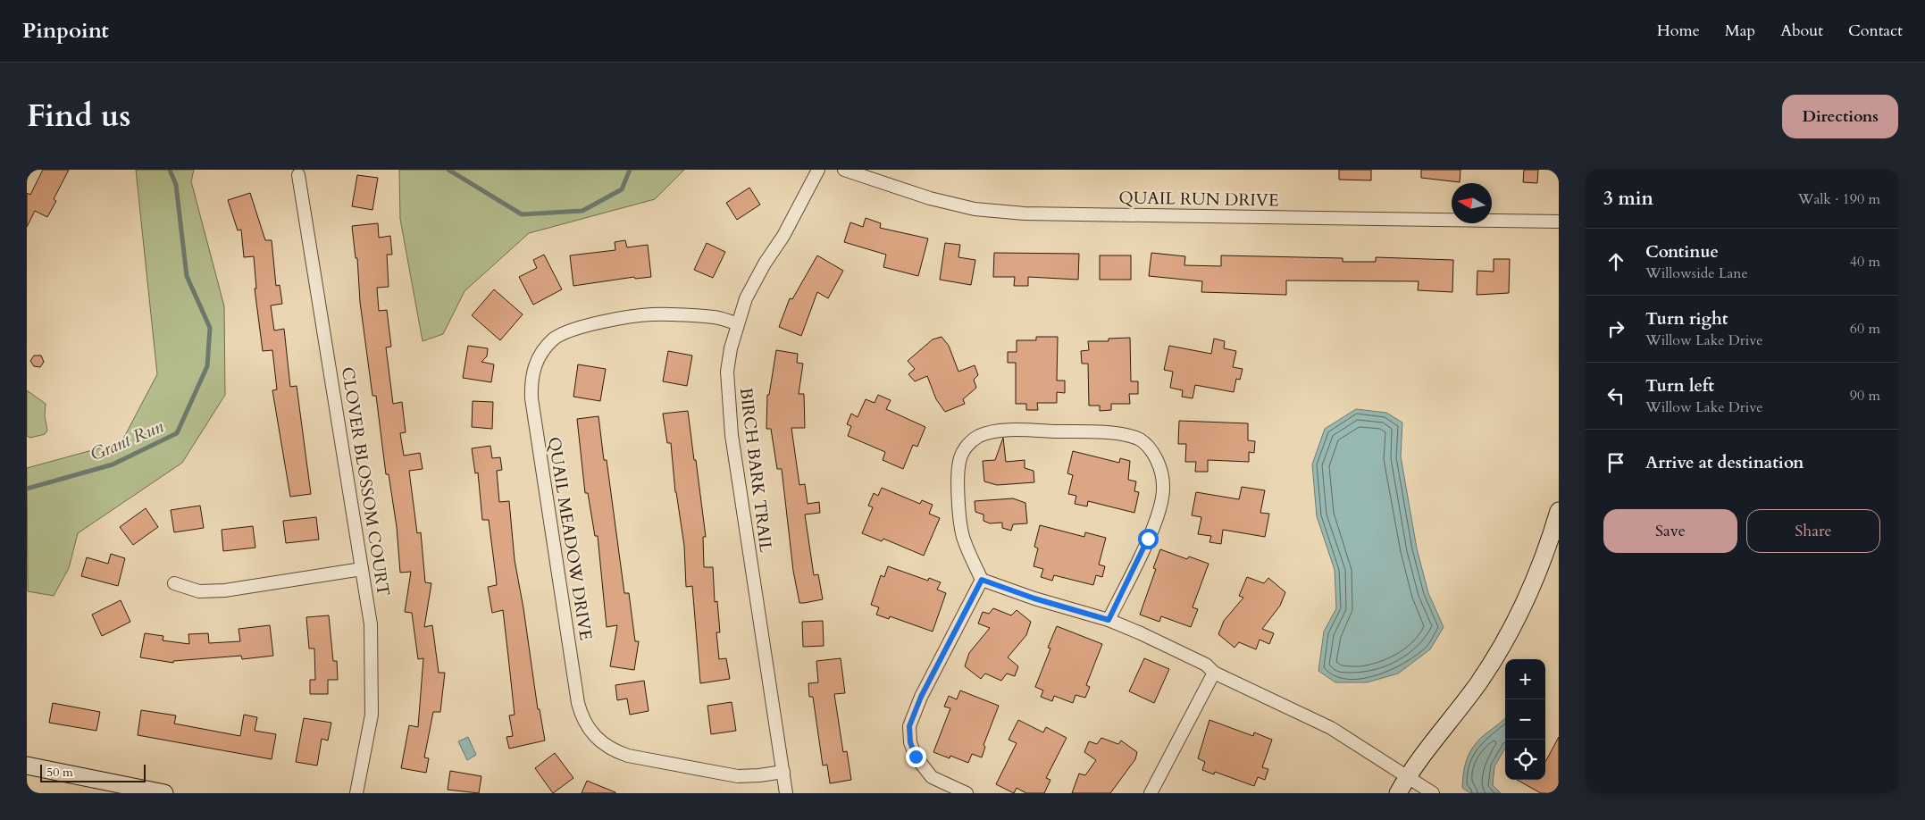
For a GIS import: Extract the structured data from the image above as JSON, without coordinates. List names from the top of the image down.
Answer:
{
  "streets": {
    "street": [
      "QUAIL RUN DRIVE",
      "BIRCH BARK TRAIL",
      "CLOVER BLOSSOM COURT",
      "QUAIL MEADOW DRIVE"
    ]
  },
  "crossings": [
    ["BIRCH BARK TRAIL", "QUAIL MEADOW DRIVE"]
  ],
  "water": ["Grant Run"],
  "scale_bar": "50 m",
  "north": "left",
  "page": {
    "header": "Pinpoint",
    "nav": [
      "Home",
      "Map",
      "About",
      "Contact"
    ],
    "title": "Find us",
    "buttons": [
      "Directions",
      ["Save", "Share"]
    ],
    "heading": ["3 min", "Walk · 190 m"],
    "list": [
      ["Continue", "Willowside Lane", "40 m"],
      ["Turn right", "Willow Lake Drive", "60 m"],
      ["Turn left", "Willow Lake Drive", "90 m"],
      "Arrive at destination"
    ],
    "map_buttons": ["+", "−"],
    "scale": "50 m"
  }
}
